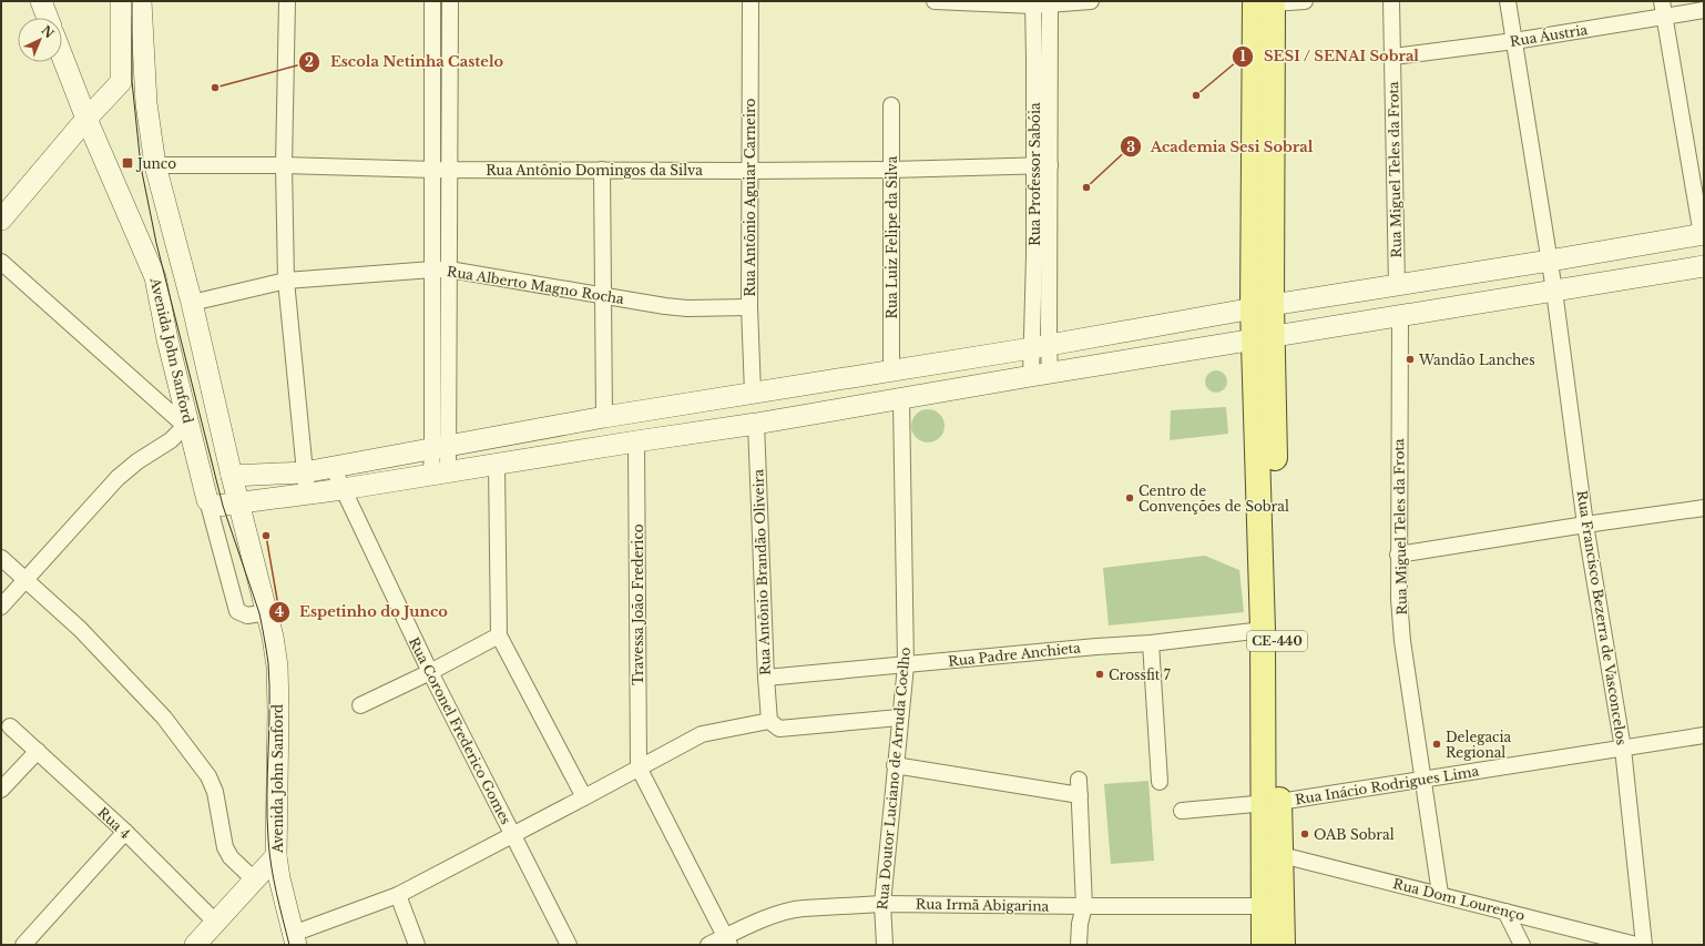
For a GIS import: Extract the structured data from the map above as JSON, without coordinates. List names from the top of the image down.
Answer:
{
  "streets": {
    "main road": ["Avenida John Sanford", "CE-440"],
    "street": [
      "Rua Áustria",
      "Rua Antônio Domingos da Silva",
      "Rua Miguel Teles da Frota",
      "Rua Professor Sabóia",
      "Rua Antônio Aguiar Carneiro",
      "Rua Luiz Felipe da Silva",
      "Rua Alberto Magno Rocha",
      "Rua Antônio Brandão Oliveira",
      "Travessa João Frederico",
      "Rua Francisco Bezerra de Vasconcelos",
      "Rua Padre Anchieta",
      "Rua Coronel Frederico Gomes",
      "Rua Doutor Luciano de Arruda Coelho",
      "Rua Inácio Rodrigues Lima",
      "Rua 4",
      "Rua Dom Lourenço",
      "Rua Irmã Abigarina"
    ]
  },
  "crossings": [
    ["Rua Áustria", "Rua Miguel Teles da Frota"],
    ["Rua Antônio Domingos da Silva", "Rua Professor Sabóia"],
    ["Rua Antônio Domingos da Silva", "Rua Antônio Aguiar Carneiro"],
    ["Rua Antônio Domingos da Silva", "Rua Luiz Felipe da Silva"],
    ["Rua Antônio Domingos da Silva", "Avenida John Sanford"],
    ["Rua Miguel Teles da Frota", "Rua Inácio Rodrigues Lima"],
    ["Rua Miguel Teles da Frota", "Rua Dom Lourenço"],
    ["Rua Antônio Aguiar Carneiro", "Rua Alberto Magno Rocha"],
    ["Rua Alberto Magno Rocha", "Avenida John Sanford"],
    ["Rua Antônio Brandão Oliveira", "Rua Padre Anchieta"],
    ["Rua Francisco Bezerra de Vasconcelos", "Rua Inácio Rodrigues Lima"],
    ["CE-440", "Rua Padre Anchieta"],
    ["CE-440", "Rua Inácio Rodrigues Lima"],
    ["CE-440", "Rua Dom Lourenço"],
    ["CE-440", "Rua Irmã Abigarina"],
    ["Rua Padre Anchieta", "Rua Doutor Luciano de Arruda Coelho"],
    ["Rua Doutor Luciano de Arruda Coelho", "Rua Irmã Abigarina"]
  ],
  "places": {
    "other": [
      "Escola Netinha Castelo",
      "SESI / SENAI Sobral",
      "Academia Sesi Sobral",
      "Wandão Lanches",
      "Centro de Convenções de Sobral",
      "Espetinho do Junco",
      "Crossfit 7",
      "Delegacia Regional",
      "OAB Sobral"
    ],
    "transit": ["Junco"]
  },
  "north": "top right"
}
